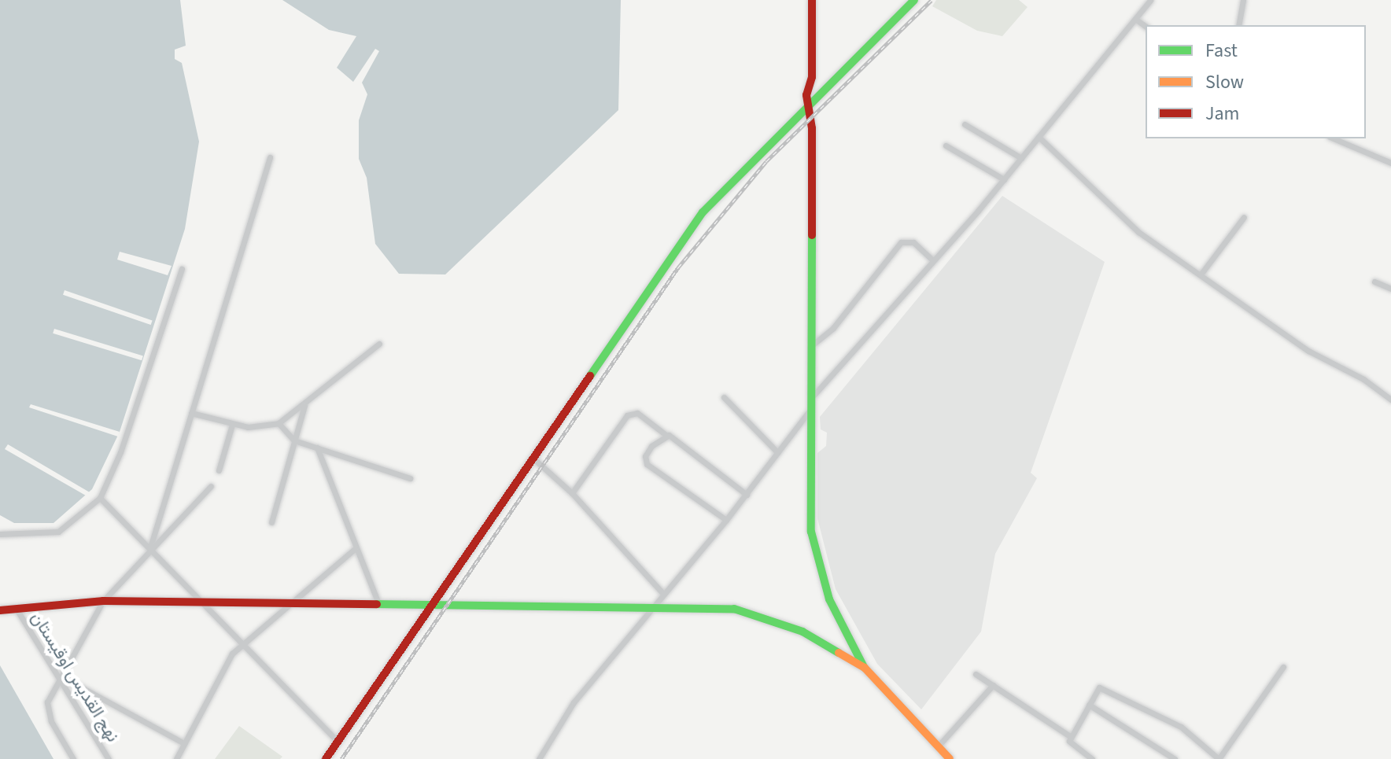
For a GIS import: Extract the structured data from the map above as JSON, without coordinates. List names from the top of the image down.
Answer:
{
  "streets": {
    "street": ["نهج القديس اوقيستان"]
  },
  "legend": ["Fast", "Slow", "Jam"]
}
